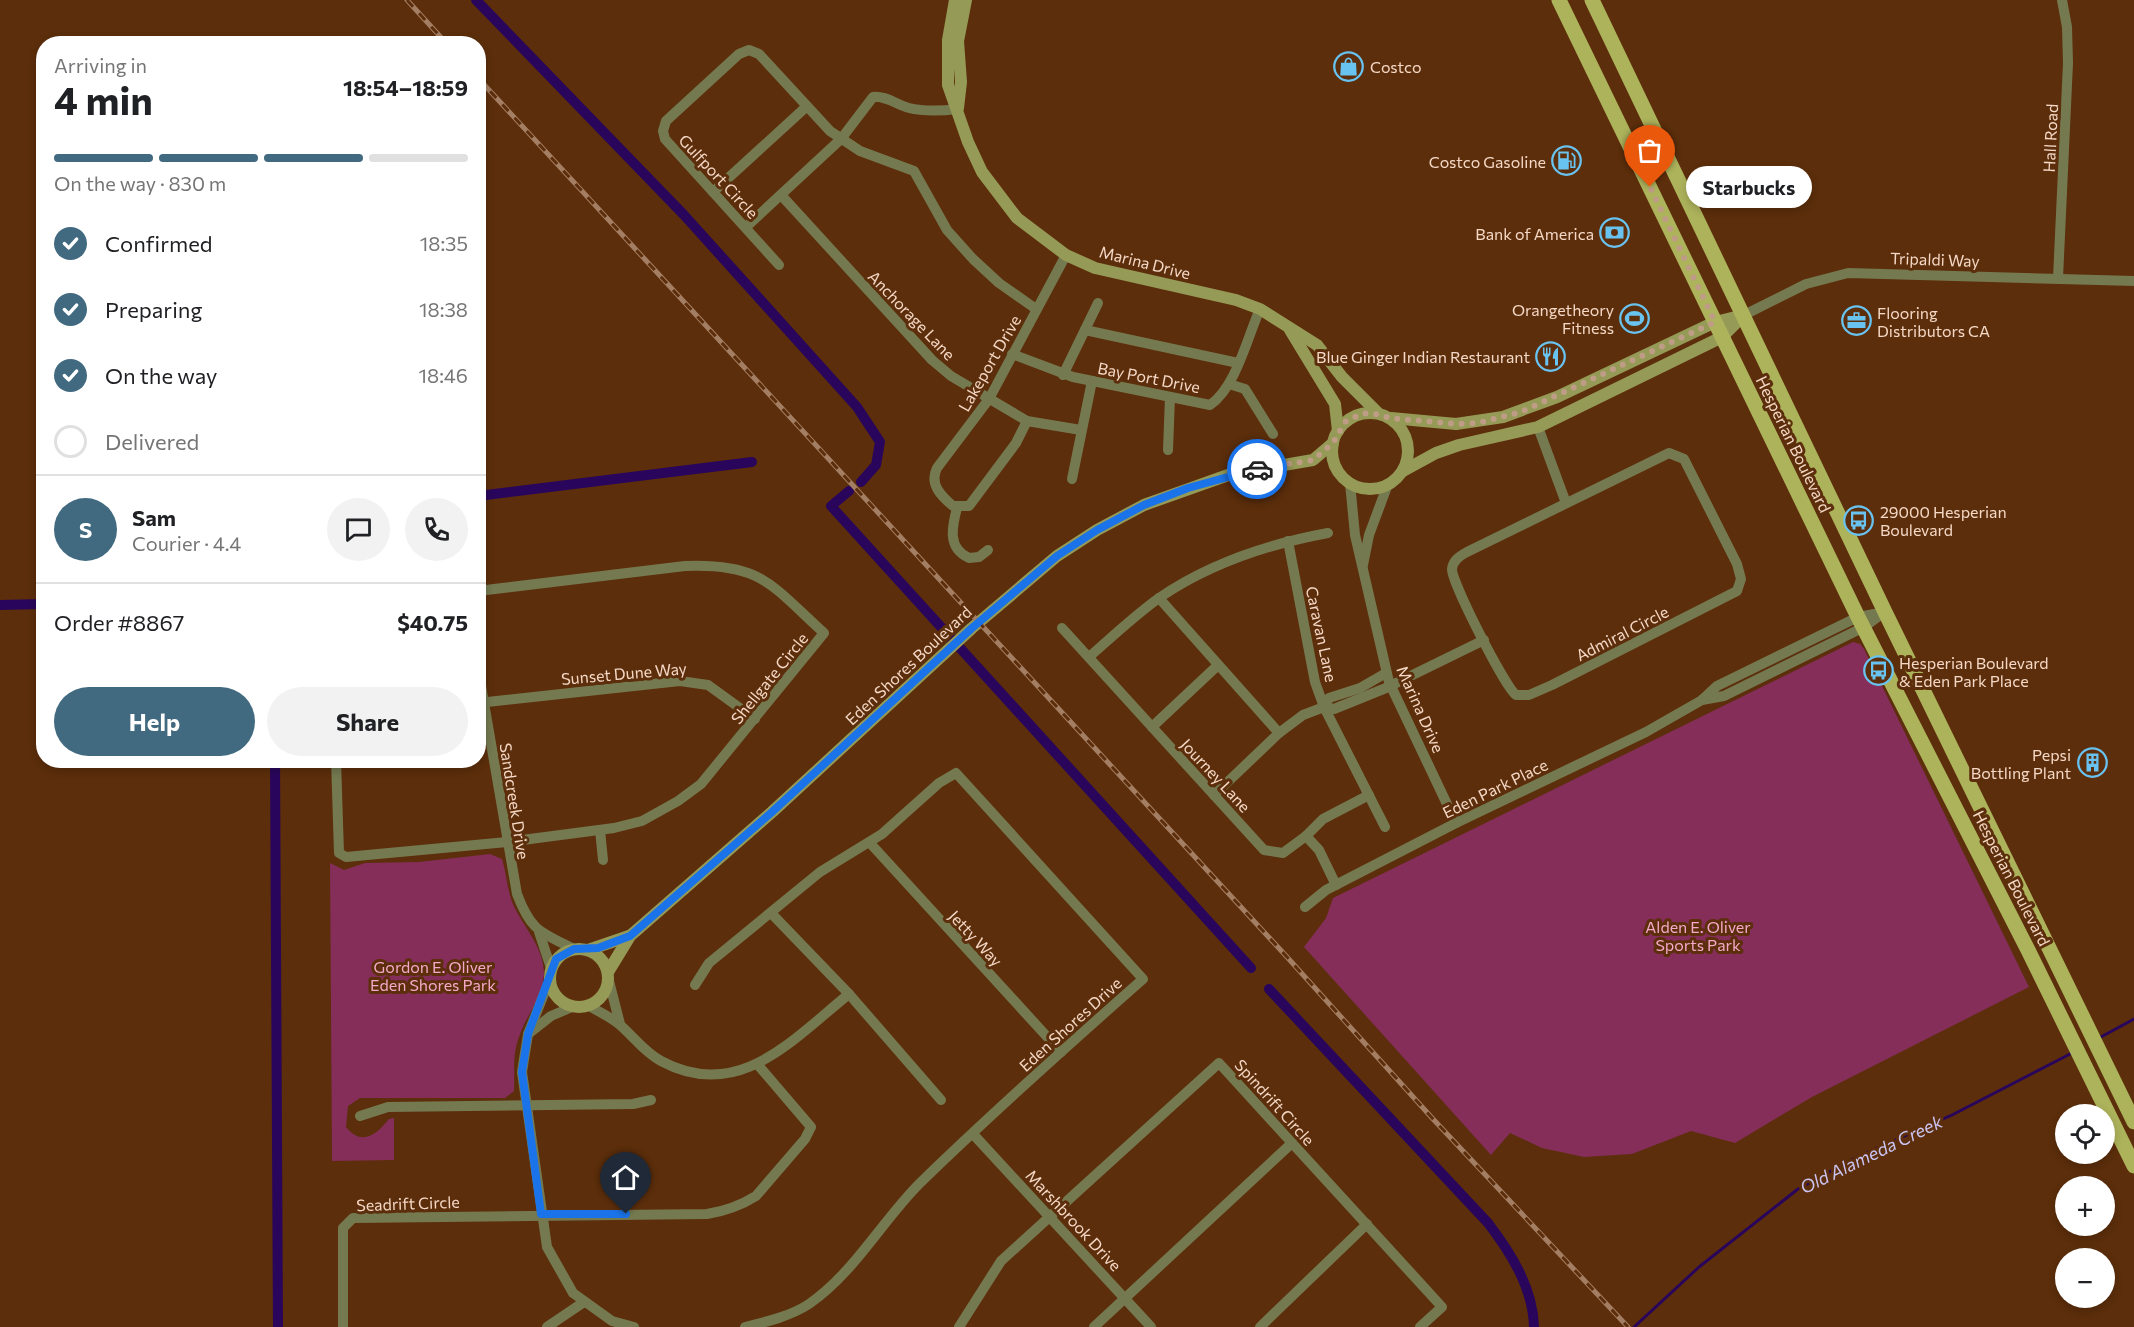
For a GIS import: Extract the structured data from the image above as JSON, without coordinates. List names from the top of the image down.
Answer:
{
  "streets": {
    "main road": ["Hesperian Boulevard"],
    "street": [
      "Hall Road",
      "Gulfport Circle",
      "Tripaldi Way",
      "Marina Drive",
      "Anchorage Lane",
      "Lakeport Drive",
      "Bay Port Drive",
      "Admiral Circle",
      "Caravan Lane",
      "Eden Shores Boulevard",
      "Sunset Dune Way",
      "Shellgate Circle",
      "Journey Lane",
      "Eden Park Place",
      "Sandcreek Drive",
      "Jetty Way",
      "Eden Shores Drive",
      "Spindrift Circle",
      "Seadrift Circle",
      "Marshbrook Drive"
    ]
  },
  "crossings": [
    ["Hall Road", "Tripaldi Way"],
    ["Gulfport Circle", "Lakeport Drive"],
    ["Tripaldi Way", "Hesperian Boulevard"],
    ["Marina Drive", "Lakeport Drive"],
    ["Marina Drive", "Bay Port Drive"],
    ["Marina Drive", "Eden Park Place"],
    ["Anchorage Lane", "Lakeport Drive"],
    ["Lakeport Drive", "Bay Port Drive"],
    ["Hesperian Boulevard", "Eden Park Place"],
    ["Caravan Lane", "Journey Lane"],
    ["Eden Shores Boulevard", "Sandcreek Drive"],
    ["Sunset Dune Way", "Shellgate Circle"],
    ["Shellgate Circle", "Sandcreek Drive"],
    ["Jetty Way", "Eden Shores Drive"],
    ["Eden Shores Drive", "Marshbrook Drive"],
    ["Spindrift Circle", "Marshbrook Drive"]
  ],
  "water": ["Old Alameda Creek"],
  "parks": ["Alden E. Oliver Sports Park", "Gordon E. Oliver Eden Shores Park"],
  "places": {
    "shop": ["Costco"],
    "fuel station": ["Costco Gasoline"],
    "other": ["Starbucks"],
    "bank": ["Bank of America"],
    "sports": ["Orangetheory Fitness"],
    "office": ["Flooring Distributors CA"],
    "restaurant": ["Blue Ginger Indian Restaurant"],
    "bus stop": ["29000 Hesperian Boulevard", "Hesperian Boulevard & Eden Park Place"],
    "building": ["Pepsi Bottling Plant"]
  },
  "page": {
    "heading": ["4 min", "Arriving in", "18:54–18:59"],
    "panel": [
      "Sam",
      "Courier · 4.4",
      "Order #8867",
      "$40.75"
    ],
    "bar": "On the way · 830 m",
    "bubble": "Starbucks",
    "list": [
      ["Confirmed", "18:35"],
      ["Preparing", "18:38"],
      ["On the way", "18:46"],
      "Delivered"
    ],
    "round": "S",
    "buttons": ["Help", "Share"],
    "map_buttons": ["+", "−"]
  }
}
